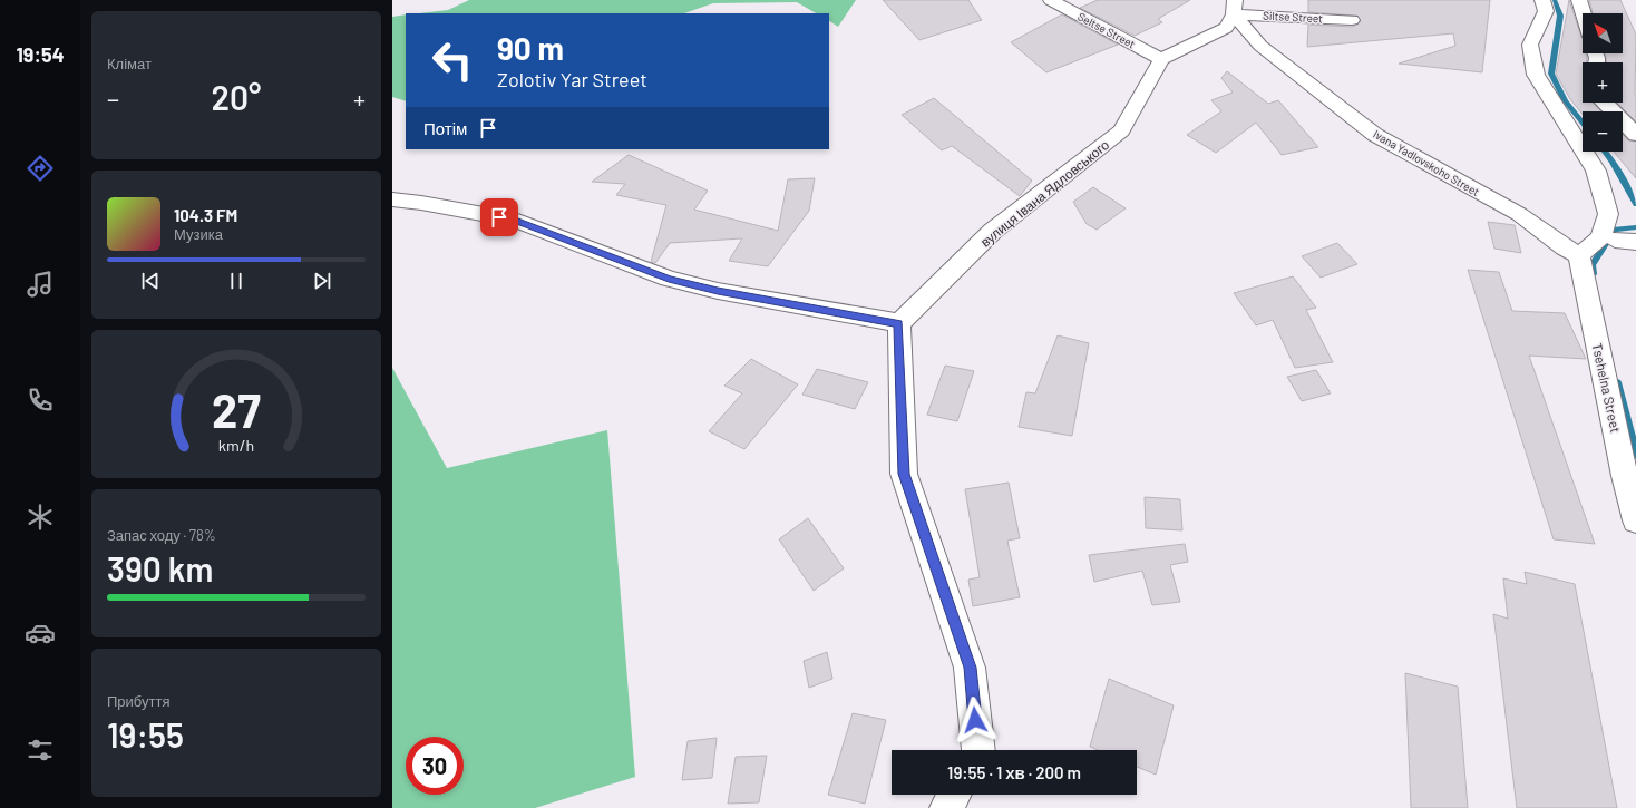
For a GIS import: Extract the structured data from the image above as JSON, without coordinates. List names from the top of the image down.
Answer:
{
  "streets": {
    "street": [
      "Siltse Street",
      "Seltse Street",
      "Ivana Yadlovskoho Street",
      "вулиця Івана Ядловського",
      "Tsehelna Street"
    ]
  },
  "crossings": [
    ["Siltse Street", "Ivana Yadlovskoho Street"],
    ["Seltse Street", "вулиця Івана Ядловського"],
    ["Ivana Yadlovskoho Street", "Tsehelna Street"]
  ],
  "north": "top left",
  "page": {
    "tabs": "19:54",
    "tile": [
      "Клімат",
      ["Запас ходу · 78%", "390 km"],
      ["Прибуття", "19:55"]
    ],
    "map_buttons": ["+", "−"],
    "turn": ["90 m", "Zolotiv Yar Street"],
    "heat": ["−", "20°", "+"],
    "then": "Потім",
    "song": ["104.3 FM", "Музика"],
    "limit": "30",
    "trip": "19:55 · 1 хв · 200 m",
    "gauge": ["27", "km/h"]
  }
}
